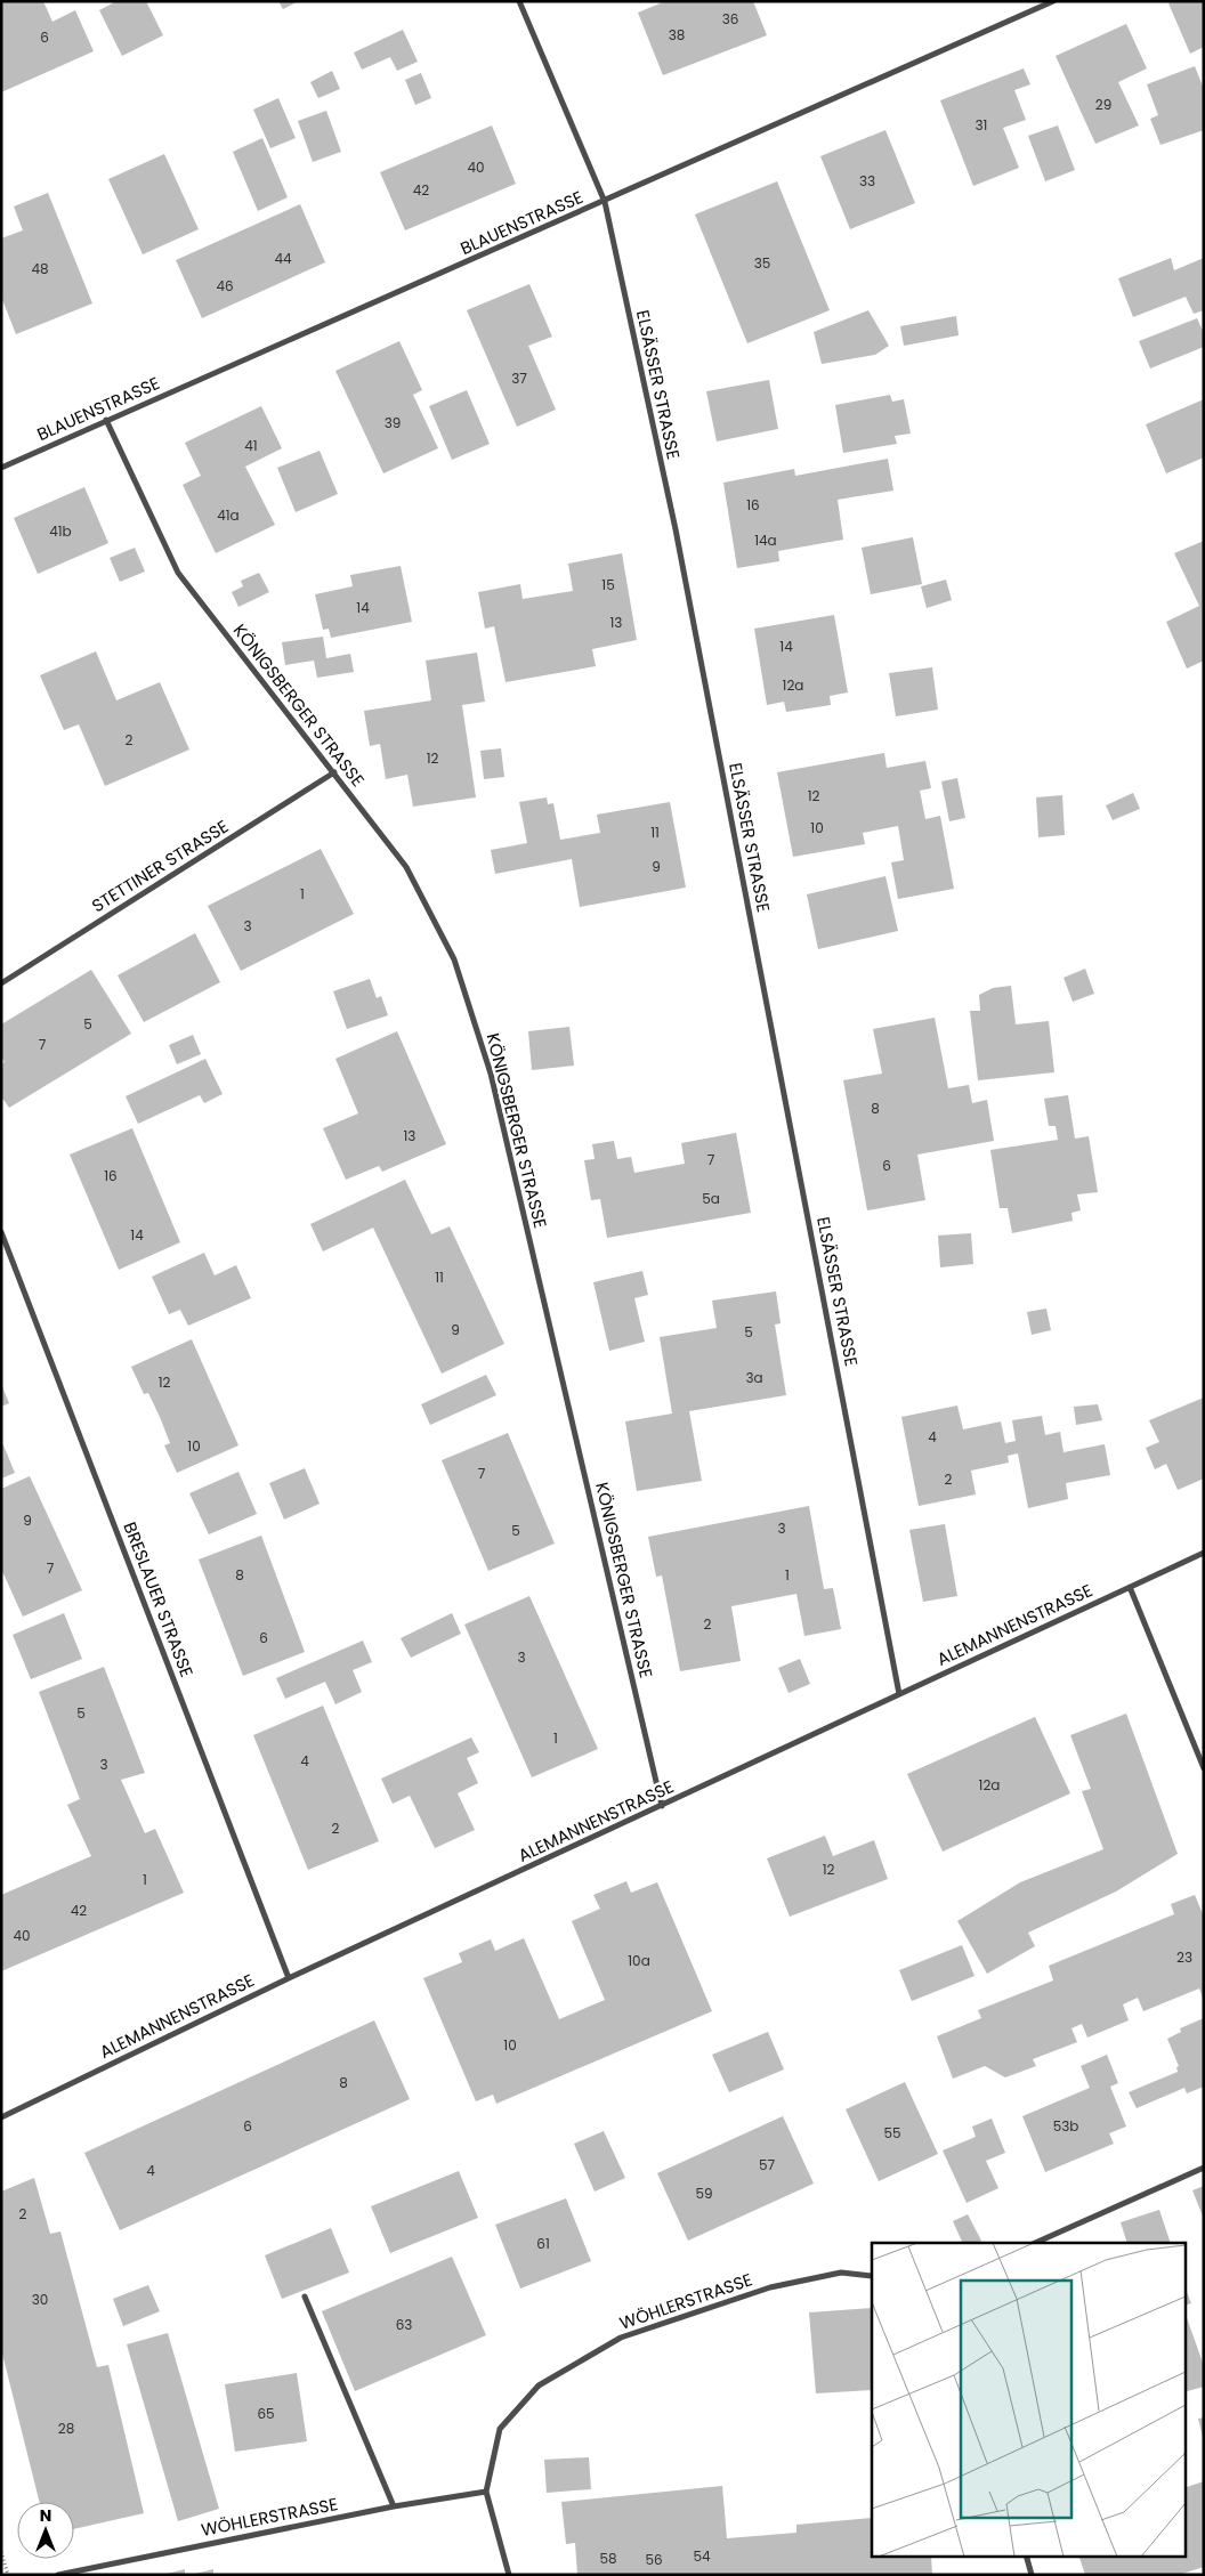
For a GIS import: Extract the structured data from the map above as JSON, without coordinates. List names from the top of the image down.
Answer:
{
  "streets": {
    "street": [
      "BLAUENSTRASSE",
      "ELSÄSSER STRASSE",
      "KÖNIGSBERGER STRASSE",
      "STETTINER STRASSE",
      "BRESLAUER STRASSE",
      "ALEMANNENSTRASSE",
      "WÖHLERSTRASSE"
    ]
  },
  "crossings": [
    ["BLAUENSTRASSE", "ELSÄSSER STRASSE"],
    ["BLAUENSTRASSE", "KÖNIGSBERGER STRASSE"],
    ["ELSÄSSER STRASSE", "ALEMANNENSTRASSE"],
    ["KÖNIGSBERGER STRASSE", "STETTINER STRASSE"],
    ["KÖNIGSBERGER STRASSE", "ALEMANNENSTRASSE"],
    ["BRESLAUER STRASSE", "ALEMANNENSTRASSE"]
  ],
  "house_numbers": [
    "36",
    "38",
    "6",
    "29",
    "31",
    "40",
    "33",
    "42",
    "44",
    "35",
    "48",
    "46",
    "37",
    "39",
    "41",
    "16",
    "41a",
    "41b",
    "14a",
    "15",
    "14",
    "13",
    "14",
    "12a",
    "2",
    "12",
    "12",
    "10",
    "11",
    "9",
    "1",
    "3",
    "5",
    "7",
    "8",
    "13",
    "7",
    "6",
    "16",
    "5a",
    "14",
    "11",
    "9",
    "5",
    "3a",
    "12",
    "4",
    "10",
    "7",
    "2",
    "9",
    "3",
    "5",
    "7",
    "8",
    "1",
    "2",
    "6",
    "3",
    "5",
    "1",
    "4",
    "3",
    "12a",
    "2",
    "12",
    "1",
    "42",
    "40",
    "23",
    "10a",
    "10",
    "8",
    "6",
    "53b",
    "55",
    "57",
    "4",
    "59",
    "2",
    "61",
    "30",
    "63",
    "65",
    "28",
    "54",
    "58",
    "56"
  ],
  "north": "top"
}
